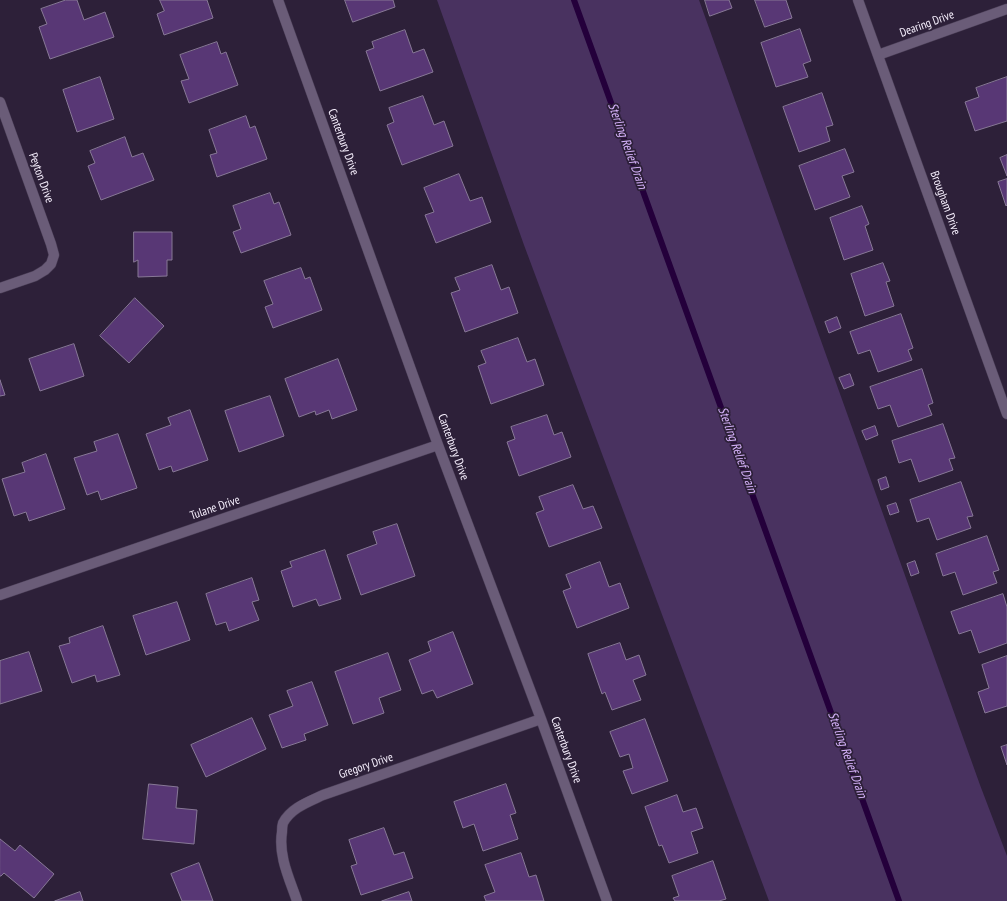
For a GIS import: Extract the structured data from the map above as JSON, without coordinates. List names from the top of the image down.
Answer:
{
  "streets": {
    "street": [
      "Dearing Drive",
      "Canterbury Drive",
      "Peyton Drive",
      "Brougham Drive",
      "Tulane Drive",
      "Gregory Drive"
    ]
  },
  "crossings": [
    ["Dearing Drive", "Brougham Drive"],
    ["Canterbury Drive", "Tulane Drive"],
    ["Canterbury Drive", "Gregory Drive"]
  ],
  "water": ["Sterling Relief Drain"]
}
